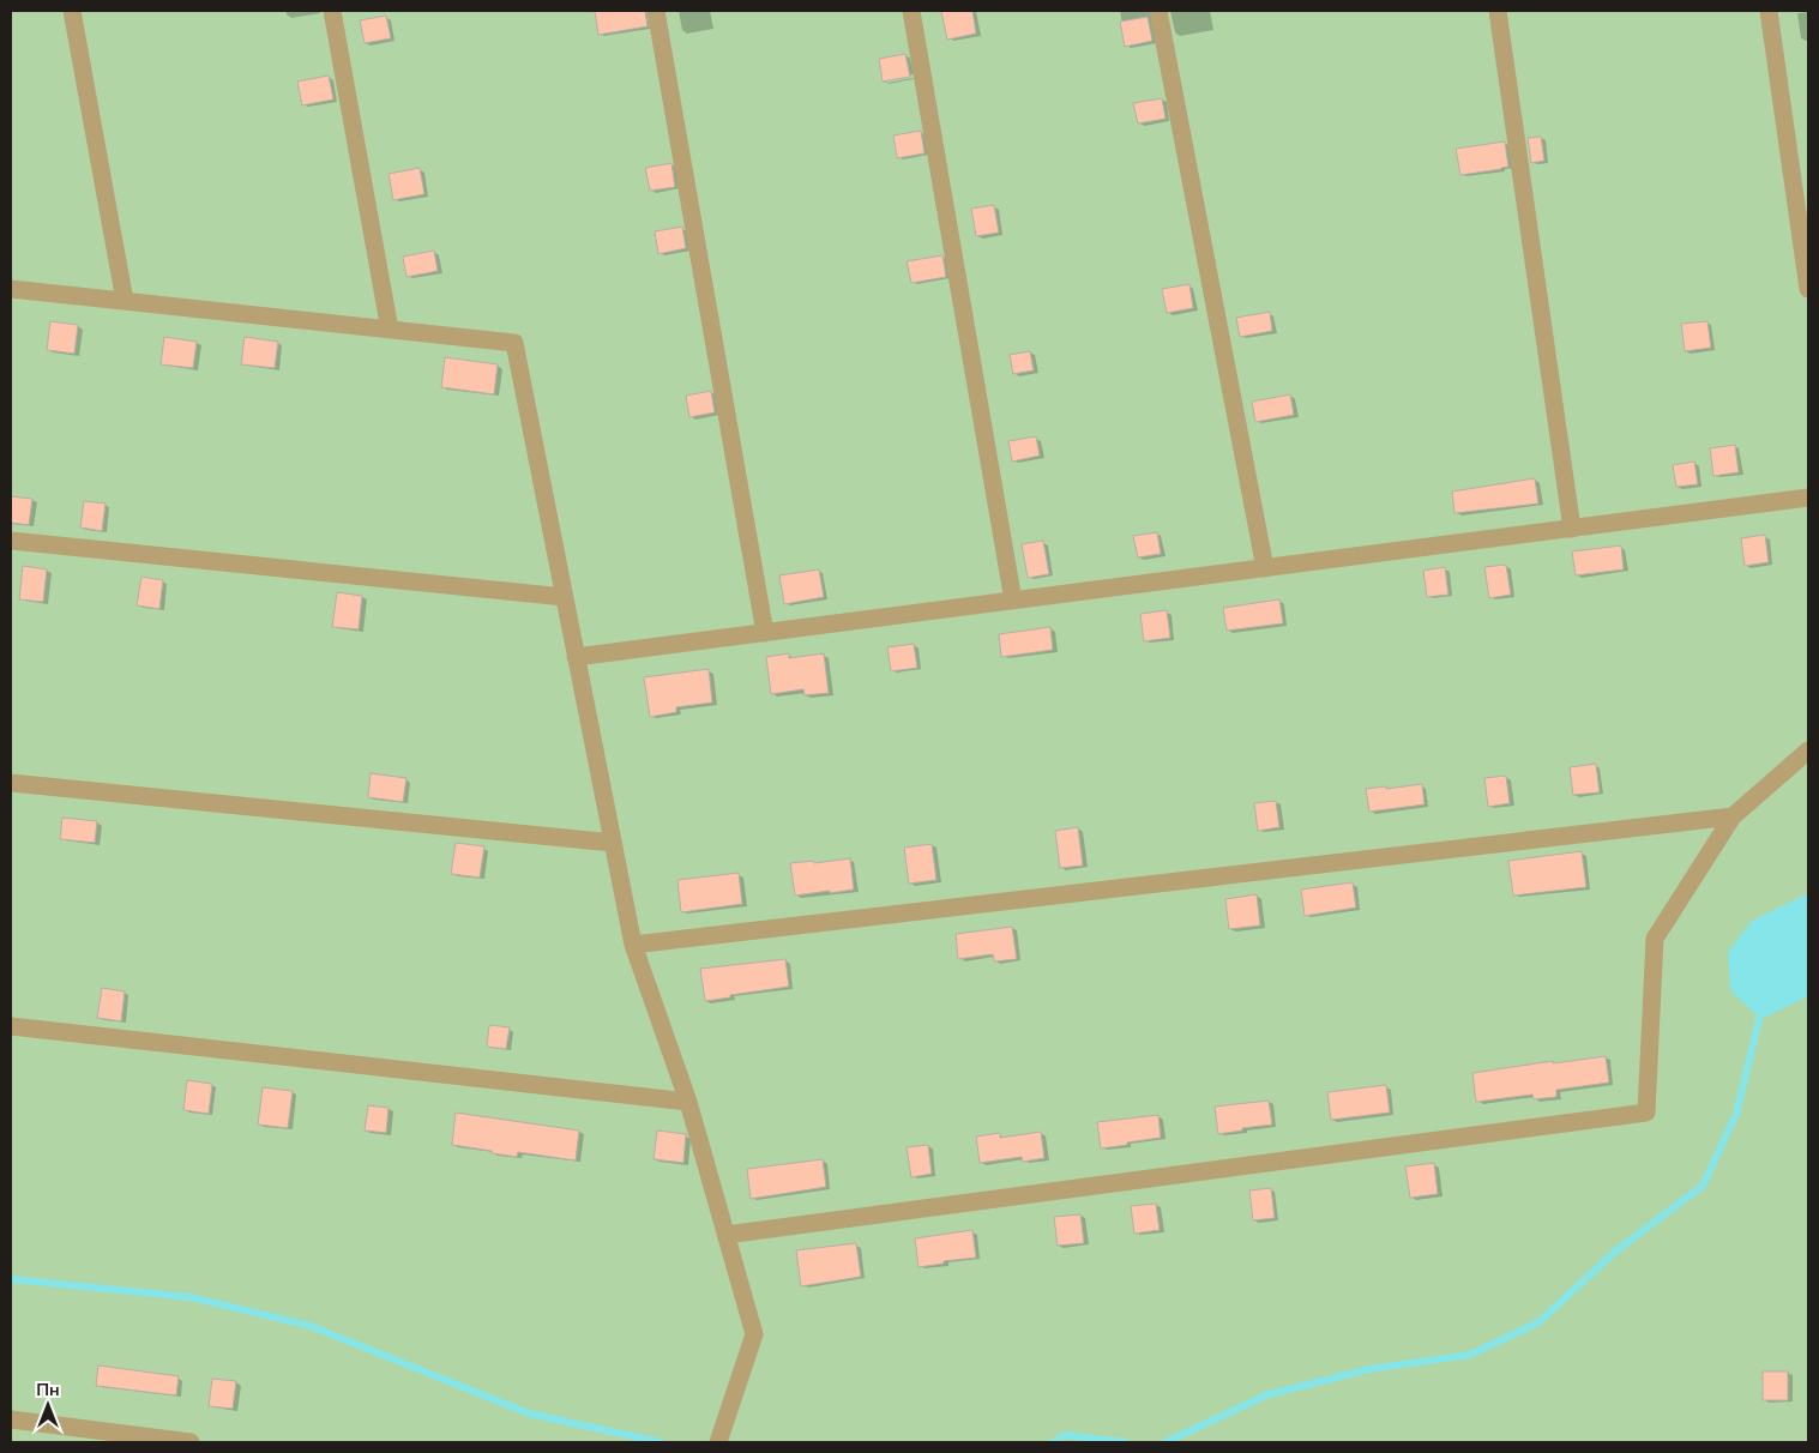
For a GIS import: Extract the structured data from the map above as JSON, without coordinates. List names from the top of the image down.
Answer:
{
  "north": "top"
}
